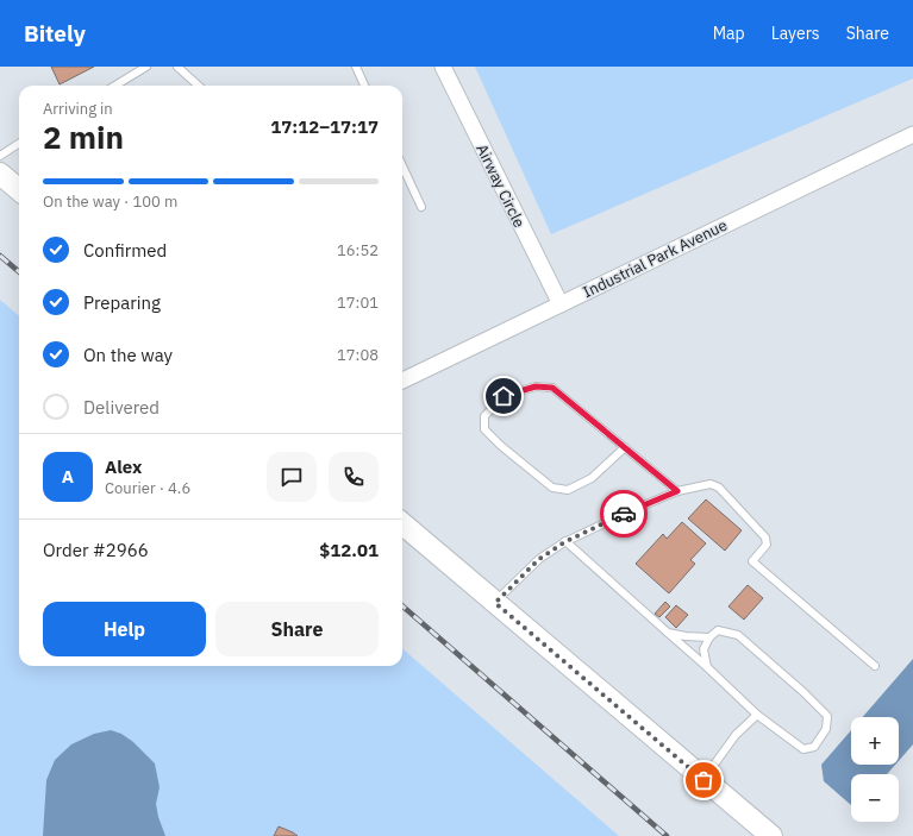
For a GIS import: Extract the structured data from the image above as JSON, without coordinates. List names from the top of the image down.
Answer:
{
  "streets": {
    "street": ["Airway Circle", "Industrial Park Avenue"]
  },
  "crossings": [
    ["Airway Circle", "Industrial Park Avenue"]
  ],
  "page": {
    "header": "Bitely",
    "nav": ["Map", "Layers", "Share"],
    "heading": ["2 min", "Arriving in", "17:12–17:17"],
    "panel": [
      "Alex",
      "Courier · 4.6",
      "Order #2966",
      "$12.01"
    ],
    "bar": "On the way · 100 m",
    "list": [
      ["Confirmed", "16:52"],
      ["Preparing", "17:01"],
      ["On the way", "17:08"],
      "Delivered"
    ],
    "round": "A",
    "buttons": ["Help", "Share"],
    "map_buttons": ["+", "−"]
  }
}
